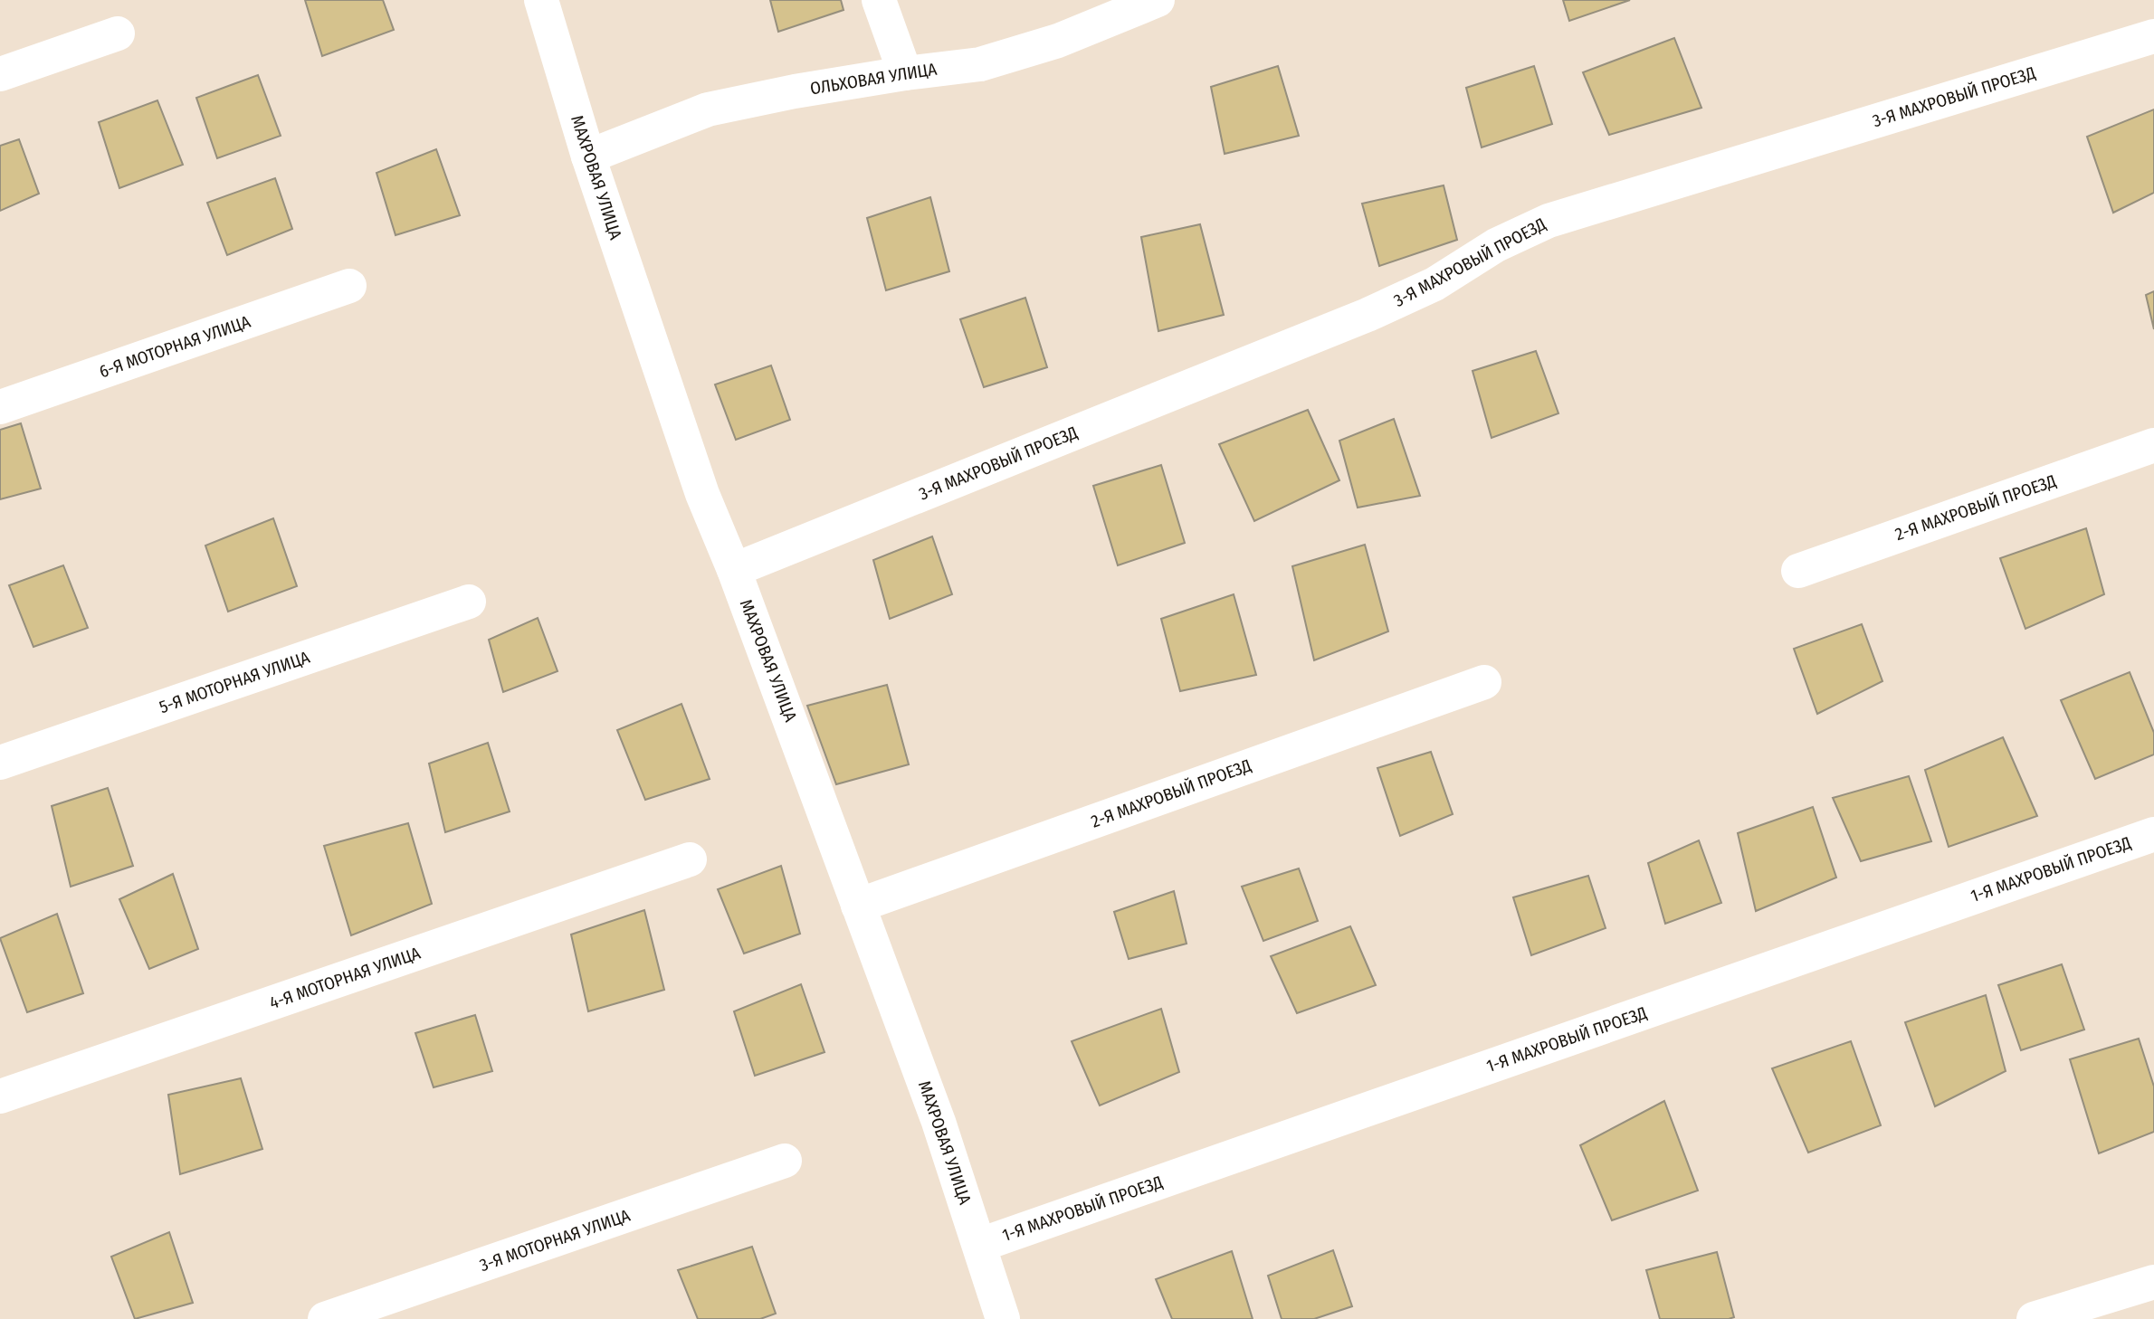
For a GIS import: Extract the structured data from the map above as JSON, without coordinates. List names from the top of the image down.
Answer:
{
  "streets": {
    "street": [
      "ОЛЬХОВАЯ УЛИЦА",
      "3-Я МАХРОВЫЙ ПРОЕЗД",
      "МАХРОВАЯ УЛИЦА",
      "6-Я МОТОРНАЯ УЛИЦА",
      "2-Я МАХРОВЫЙ ПРОЕЗД",
      "5-Я МОТОРНАЯ УЛИЦА",
      "1-Я МАХРОВЫЙ ПРОЕЗД",
      "4-Я МОТОРНАЯ УЛИЦА",
      "3-Я МОТОРНАЯ УЛИЦА"
    ]
  },
  "crossings": [
    ["ОЛЬХОВАЯ УЛИЦА", "МАХРОВАЯ УЛИЦА"],
    ["3-Я МАХРОВЫЙ ПРОЕЗД", "МАХРОВАЯ УЛИЦА"],
    ["МАХРОВАЯ УЛИЦА", "2-Я МАХРОВЫЙ ПРОЕЗД"],
    ["МАХРОВАЯ УЛИЦА", "1-Я МАХРОВЫЙ ПРОЕЗД"]
  ]
}
